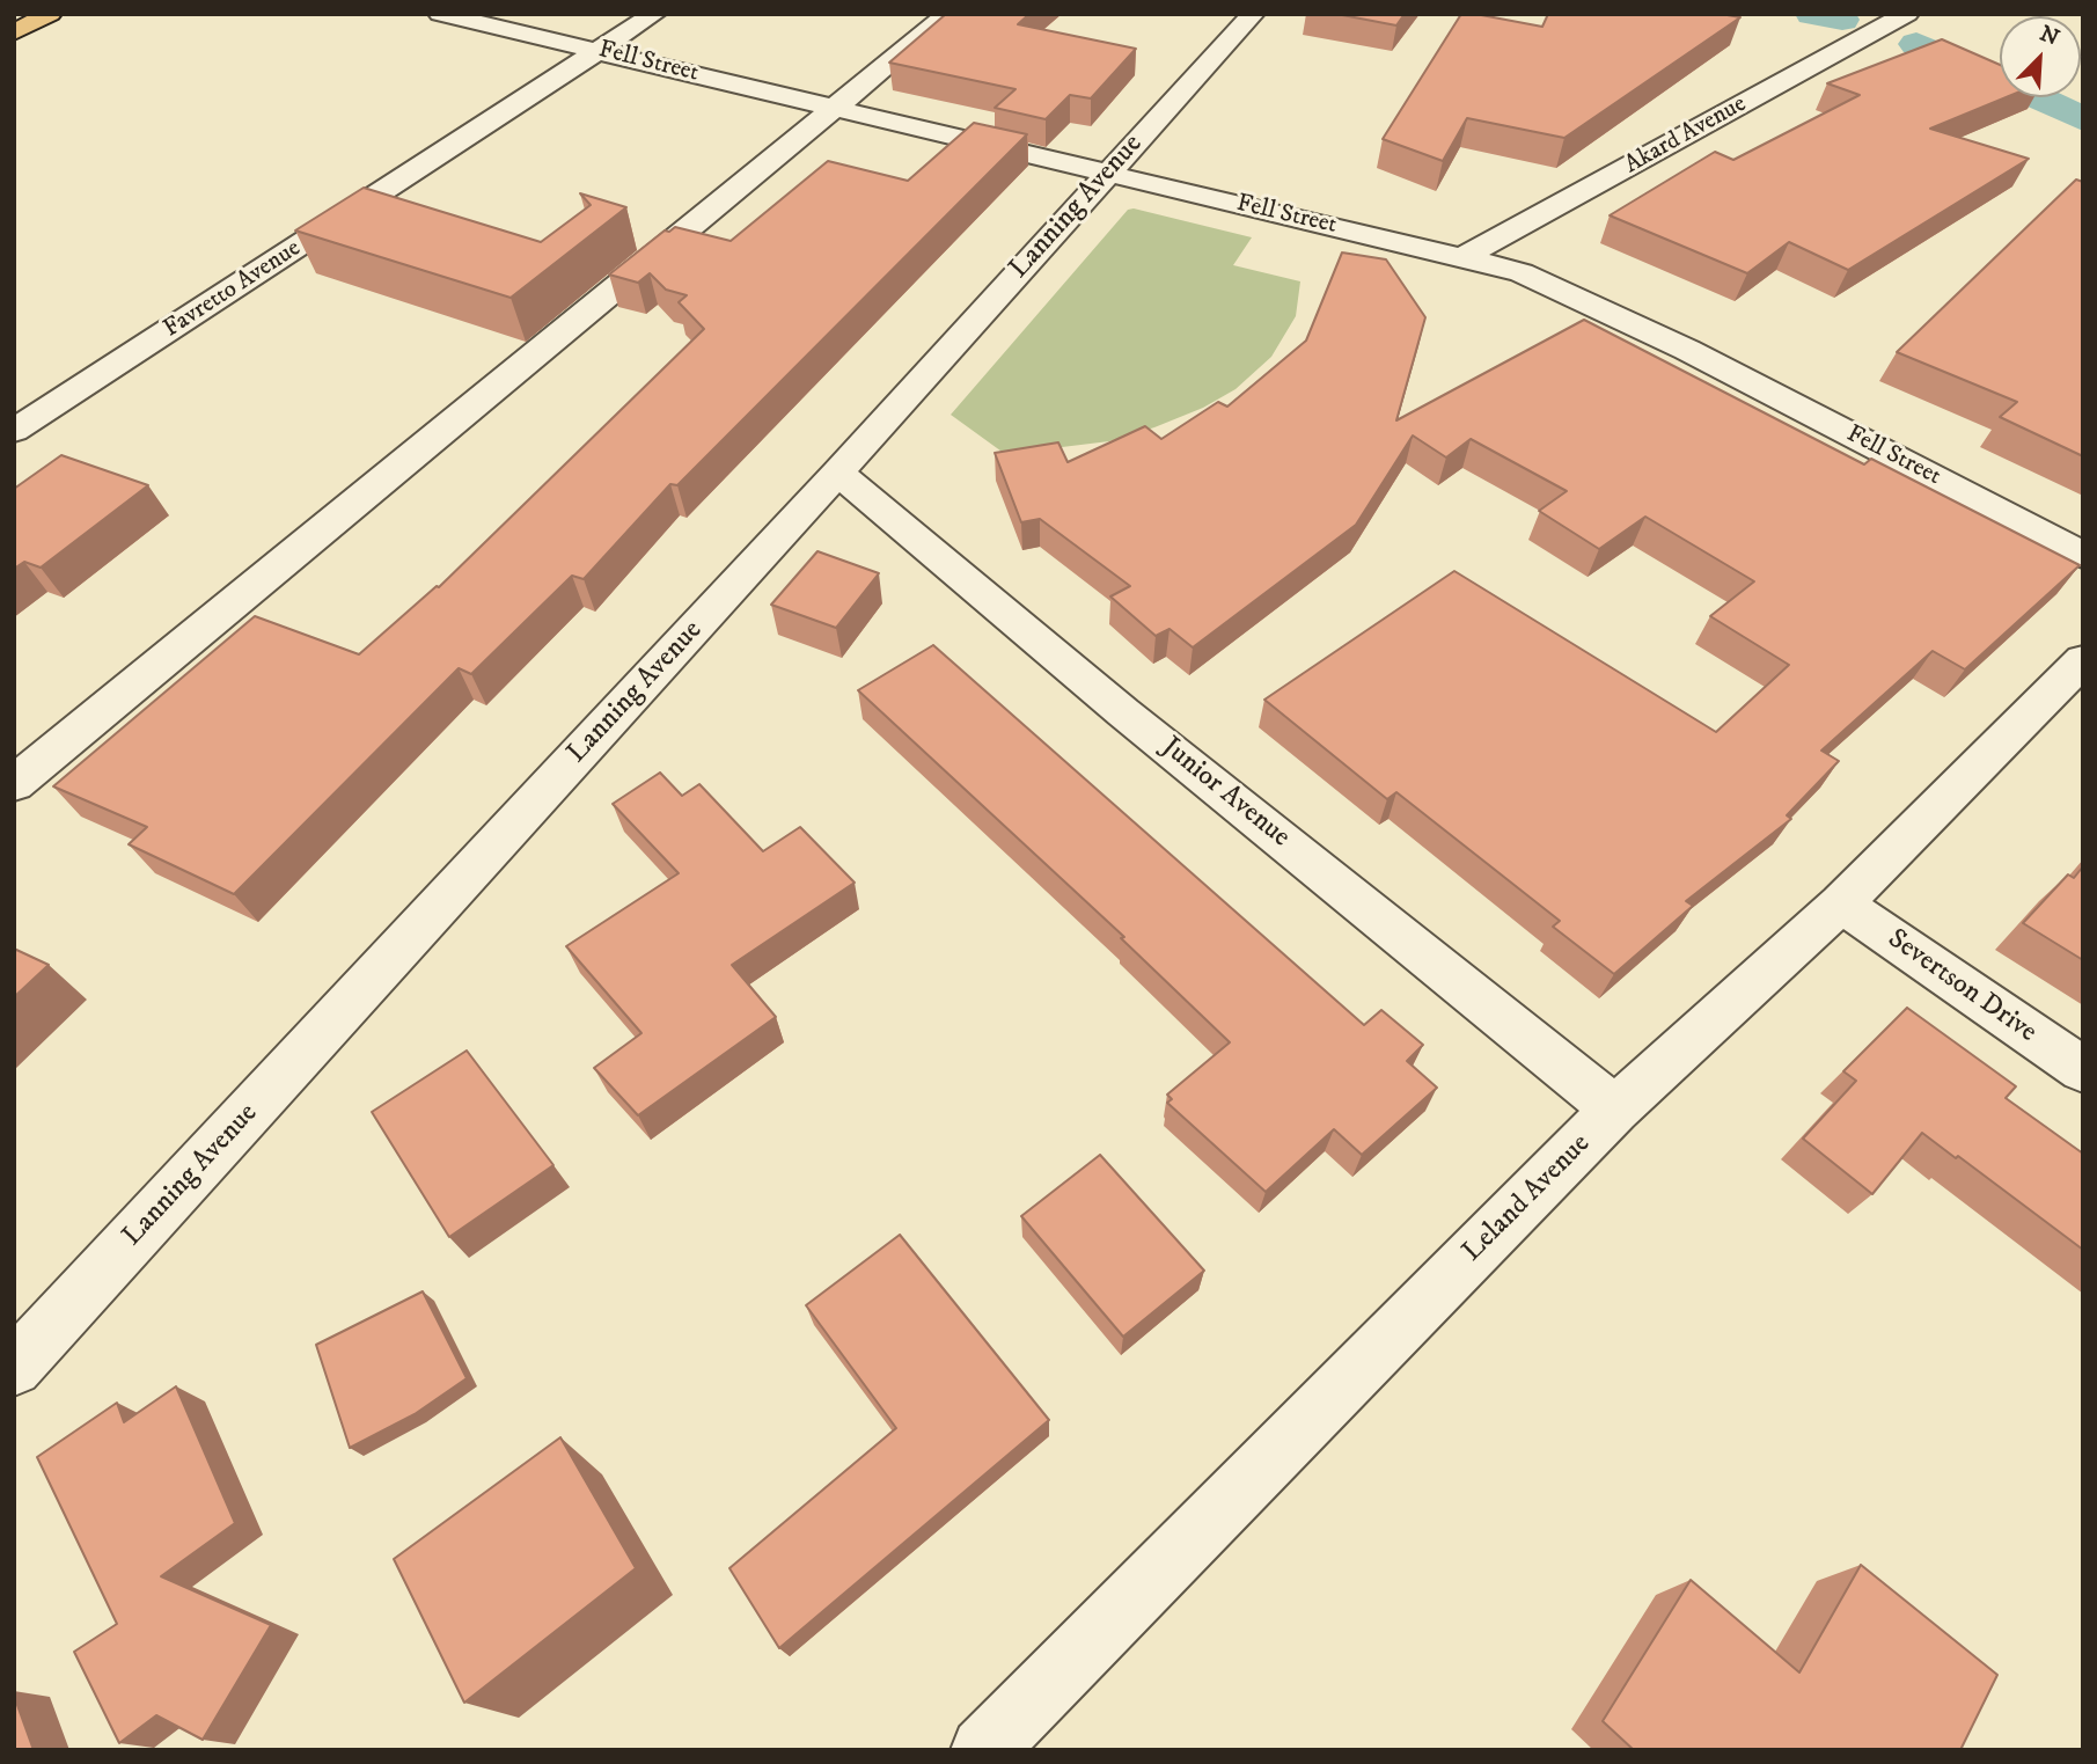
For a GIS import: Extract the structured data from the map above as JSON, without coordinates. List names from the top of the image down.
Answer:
{
  "streets": {
    "street": [
      "Fell Street",
      "Akard Avenue",
      "Lanning Avenue",
      "Favretto Avenue",
      "Junior Avenue",
      "Severtson Drive",
      "Leland Avenue"
    ]
  },
  "crossings": [
    ["Fell Street", "Akard Avenue"],
    ["Fell Street", "Lanning Avenue"],
    ["Fell Street", "Favretto Avenue"],
    ["Lanning Avenue", "Junior Avenue"],
    ["Junior Avenue", "Leland Avenue"],
    ["Severtson Drive", "Leland Avenue"]
  ],
  "north": "top right"
}
